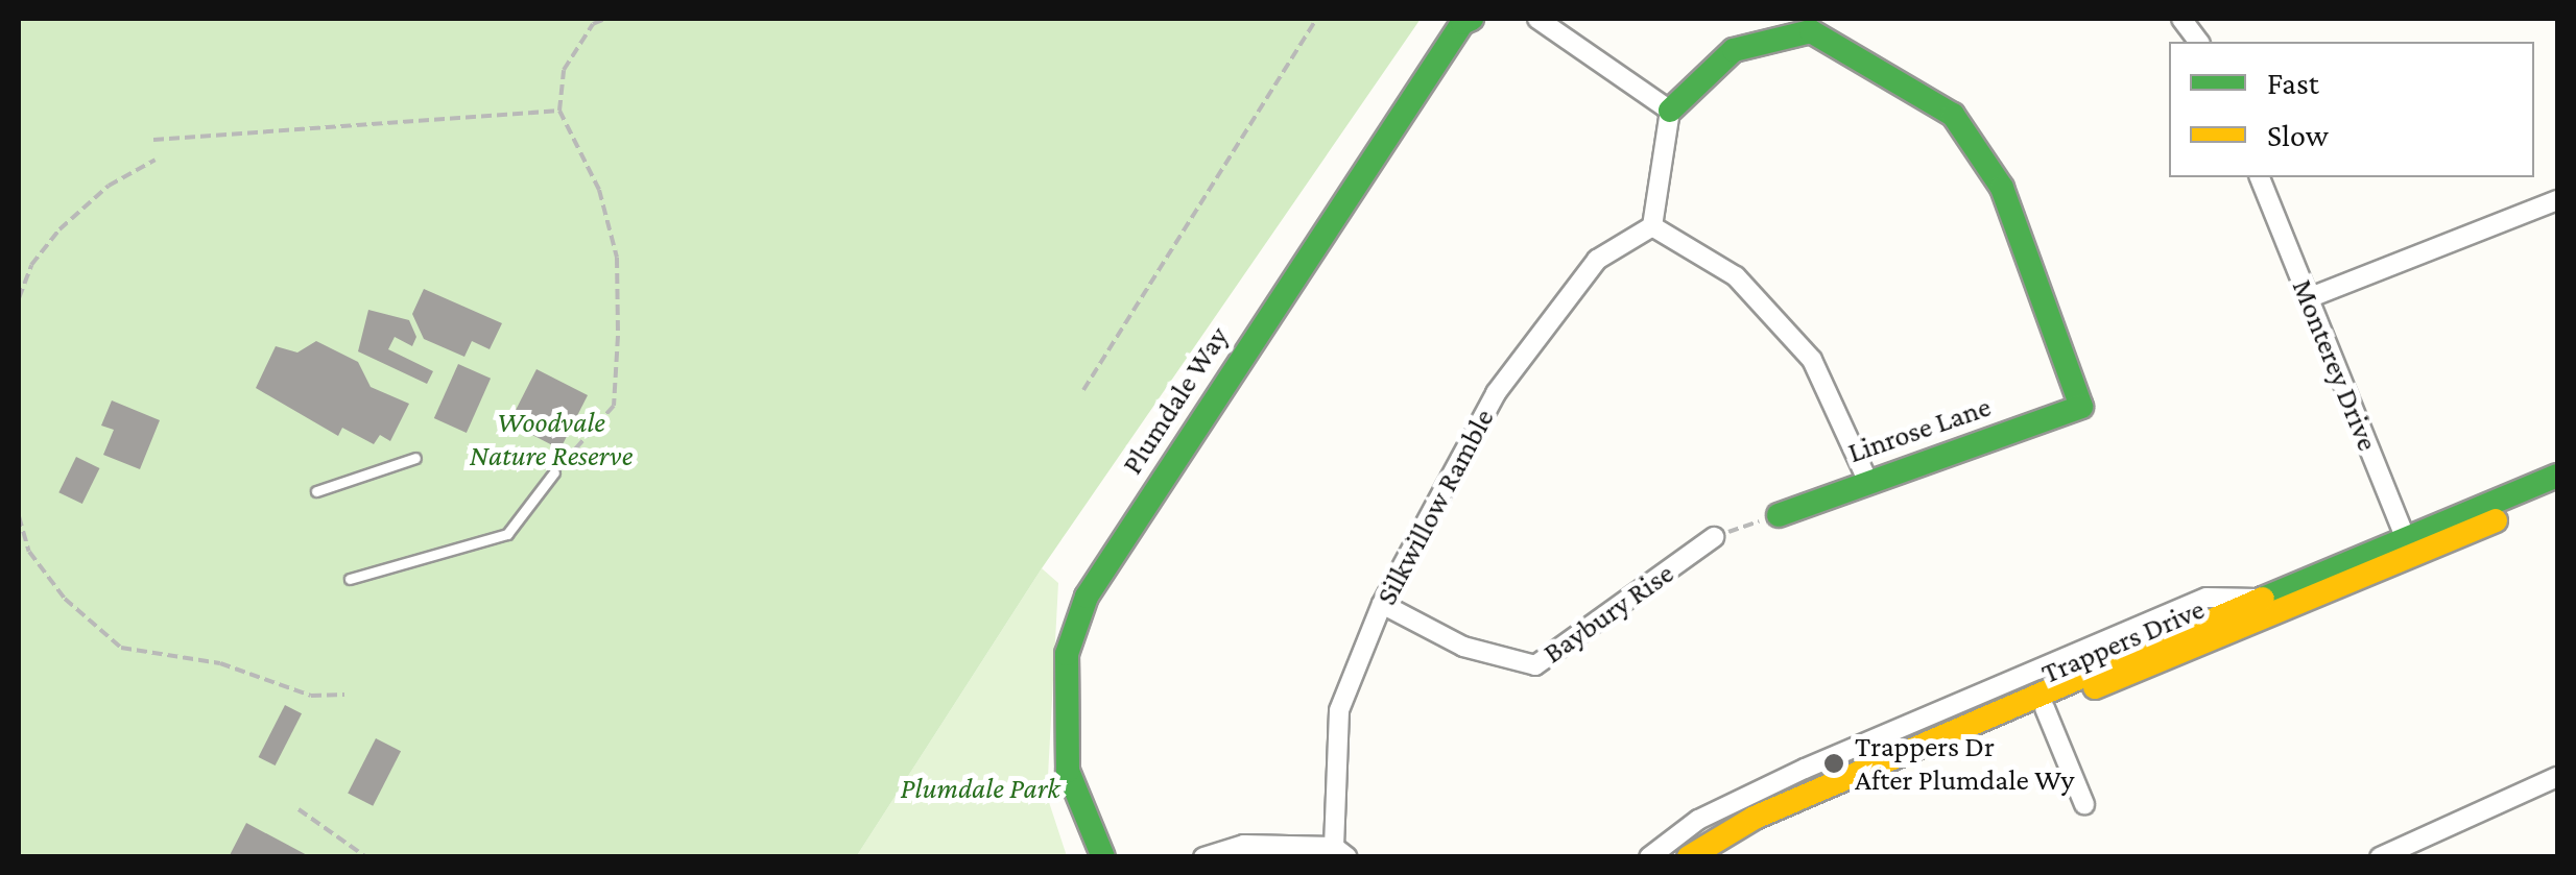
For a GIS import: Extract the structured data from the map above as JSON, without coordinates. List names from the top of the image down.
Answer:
{
  "streets": {
    "street": [
      "Monterey Drive",
      "Plumdale Way",
      "Linrose Lane",
      "Silkwillow Ramble",
      "Baybury Rise",
      "Trappers Drive"
    ]
  },
  "crossings": [
    ["Monterey Drive", "Trappers Drive"],
    ["Silkwillow Ramble", "Baybury Rise"]
  ],
  "parks": ["Woodvale Nature Reserve", "Plumdale Park"],
  "places": ["Trappers Dr After Plumdale Wy"],
  "legend": ["Fast", "Slow"]
}
